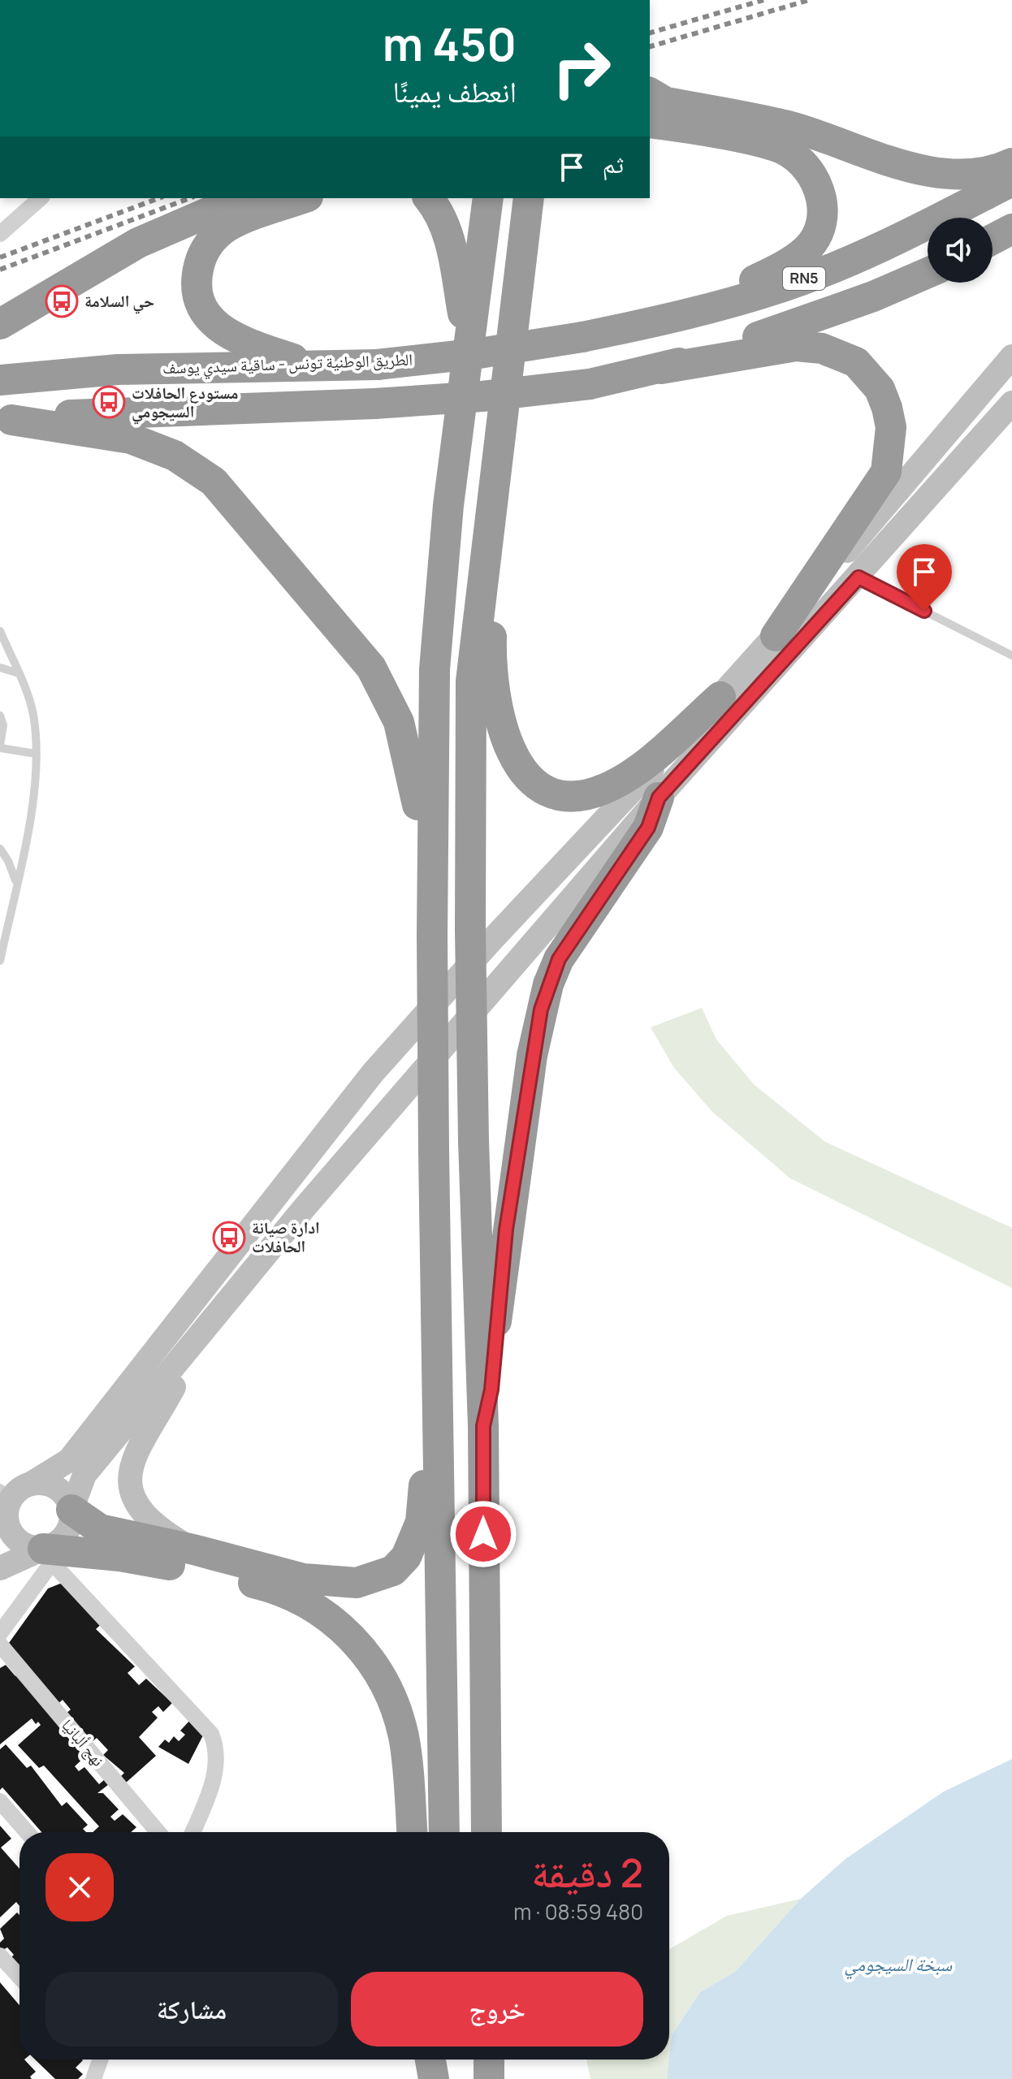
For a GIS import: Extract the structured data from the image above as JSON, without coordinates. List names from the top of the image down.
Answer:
{
  "streets": {
    "highway": ["RN5", "الطريق الوطنية تونس - ساقية سيدي يوسف"],
    "street": ["نهج ألبانيا"]
  },
  "water": ["سبخة السيجومي"],
  "places": {
    "bus stop": ["حي السلامة", "مستودع الحافلات السيجومي", "ادارة صيانة الحافلات"]
  },
  "page": {
    "turn": ["450 m", "انعطف يمينًا"],
    "then": "ثم",
    "heading": ["2 دقيقة", "480 m · 08:59"],
    "buttons": ["خروج", "مشاركة"]
  }
}
